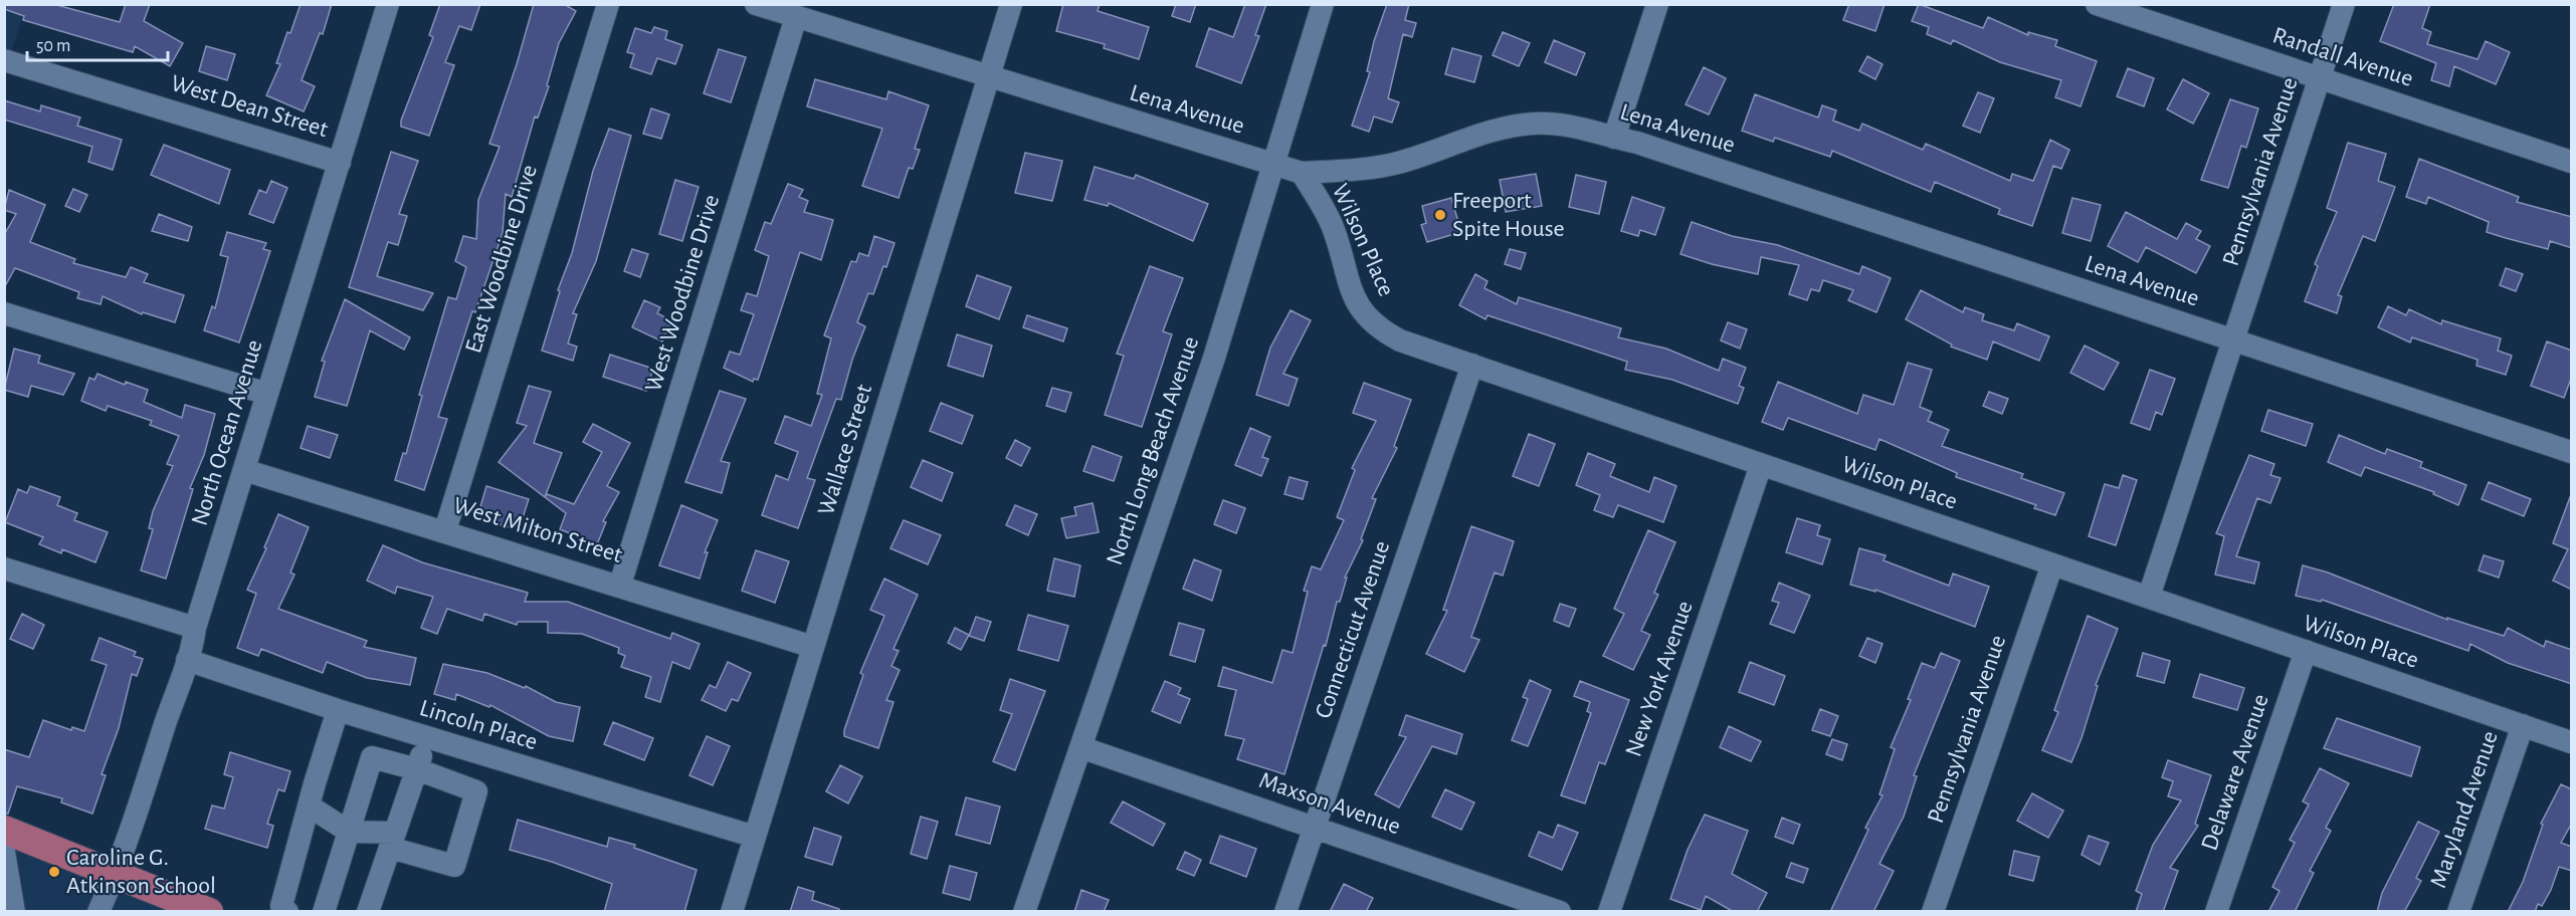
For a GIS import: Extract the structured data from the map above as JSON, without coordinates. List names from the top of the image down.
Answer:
{
  "streets": {
    "street": [
      "Randall Avenue",
      "West Dean Street",
      "Lena Avenue",
      "Pennsylvania Avenue",
      "Wilson Place",
      "East Woodbine Drive",
      "West Woodbine Drive",
      "North Ocean Avenue",
      "Wallace Street",
      "North Long Beach Avenue",
      "West Milton Street",
      "Connecticut Avenue",
      "New York Avenue",
      "Lincoln Place",
      "Delaware Avenue",
      "Maxson Avenue",
      "Maryland Avenue"
    ]
  },
  "crossings": [
    ["Randall Avenue", "Pennsylvania Avenue"],
    ["West Dean Street", "North Ocean Avenue"],
    ["Lena Avenue", "Pennsylvania Avenue"],
    ["Lena Avenue", "Wilson Place"],
    ["Lena Avenue", "West Woodbine Drive"],
    ["Lena Avenue", "Wallace Street"],
    ["Lena Avenue", "North Long Beach Avenue"],
    ["Pennsylvania Avenue", "Wilson Place"],
    ["Wilson Place", "Connecticut Avenue"],
    ["Wilson Place", "New York Avenue"],
    ["Wilson Place", "Delaware Avenue"],
    ["Wilson Place", "Maryland Avenue"],
    ["East Woodbine Drive", "West Milton Street"],
    ["West Woodbine Drive", "West Milton Street"],
    ["North Ocean Avenue", "West Milton Street"],
    ["North Ocean Avenue", "Lincoln Place"],
    ["Wallace Street", "West Milton Street"],
    ["Wallace Street", "Lincoln Place"],
    ["North Long Beach Avenue", "Maxson Avenue"],
    ["Connecticut Avenue", "Maxson Avenue"]
  ],
  "places": ["Freeport Spite House", "Caroline G. Atkinson School"],
  "scale_bar": "50 m"
}
